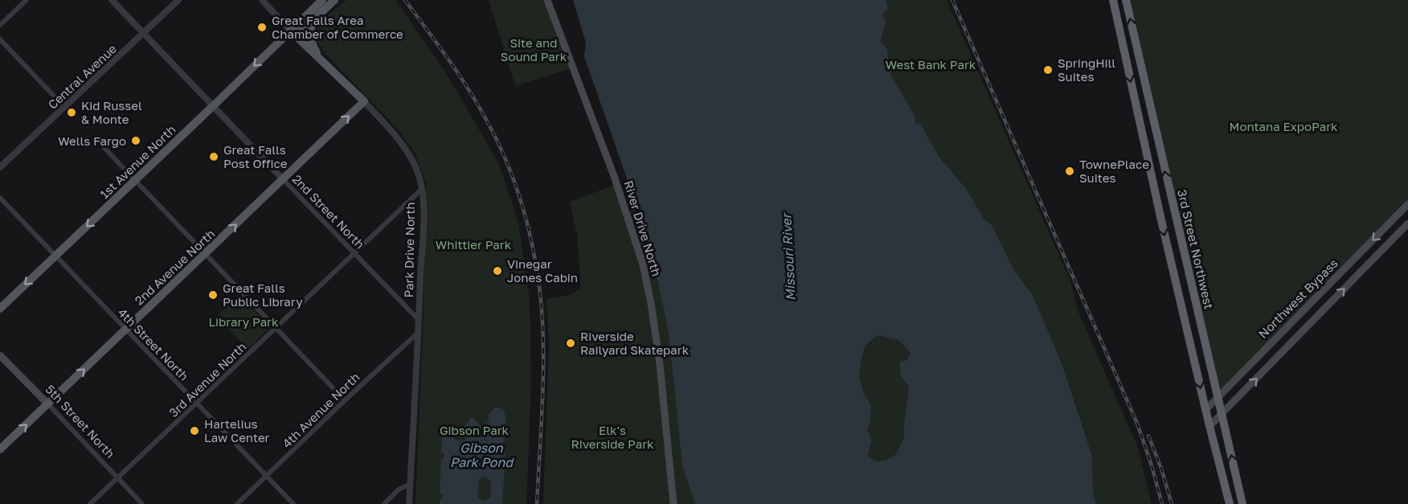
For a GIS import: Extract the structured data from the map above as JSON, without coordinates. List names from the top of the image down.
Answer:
{
  "streets": {
    "highway": ["3rd Street Northwest"],
    "main road": [
      "1st Avenue North",
      "River Drive North",
      "Park Drive North",
      "2nd Avenue North",
      "Northwest Bypass",
      "5th Street North"
    ],
    "street": [
      "Central Avenue",
      "2nd Street North",
      "4th Street North",
      "3rd Avenue North",
      "4th Avenue North"
    ]
  },
  "crossings": [
    ["Central Avenue", "2nd Street North"],
    ["1st Avenue North", "2nd Street North"],
    ["1st Avenue North", "Park Drive North"],
    ["1st Avenue North", "4th Street North"],
    ["2nd Street North", "Park Drive North"],
    ["2nd Street North", "2nd Avenue North"],
    ["2nd Street North", "3rd Avenue North"],
    ["3rd Street Northwest", "Northwest Bypass"],
    ["Park Drive North", "2nd Avenue North"],
    ["Park Drive North", "3rd Avenue North"],
    ["Park Drive North", "4th Avenue North"],
    ["2nd Avenue North", "4th Street North"],
    ["2nd Avenue North", "5th Street North"],
    ["4th Street North", "3rd Avenue North"],
    ["4th Street North", "4th Avenue North"],
    ["3rd Avenue North", "5th Street North"]
  ],
  "one_way": ["1st Avenue North", "2nd Avenue North"],
  "water": ["Missouri River", "Gibson Park Pond"],
  "parks": [
    "Site and Sound Park",
    "West Bank Park",
    "Montana ExpoPark",
    "Whittier Park",
    "Library Park",
    "Gibson Park",
    "Elk's Riverside Park"
  ],
  "places": [
    "Great Falls Area Chamber of Commerce",
    "SpringHill Suites",
    "Kid Russel & Monte",
    "Wells Fargo",
    "Great Falls Post Office",
    "TownePlace Suites",
    "Vinegar Jones Cabin",
    "Great Falls Public Library",
    "Riverside Railyard Skatepark",
    "Hartelius Law Center"
  ]
}
